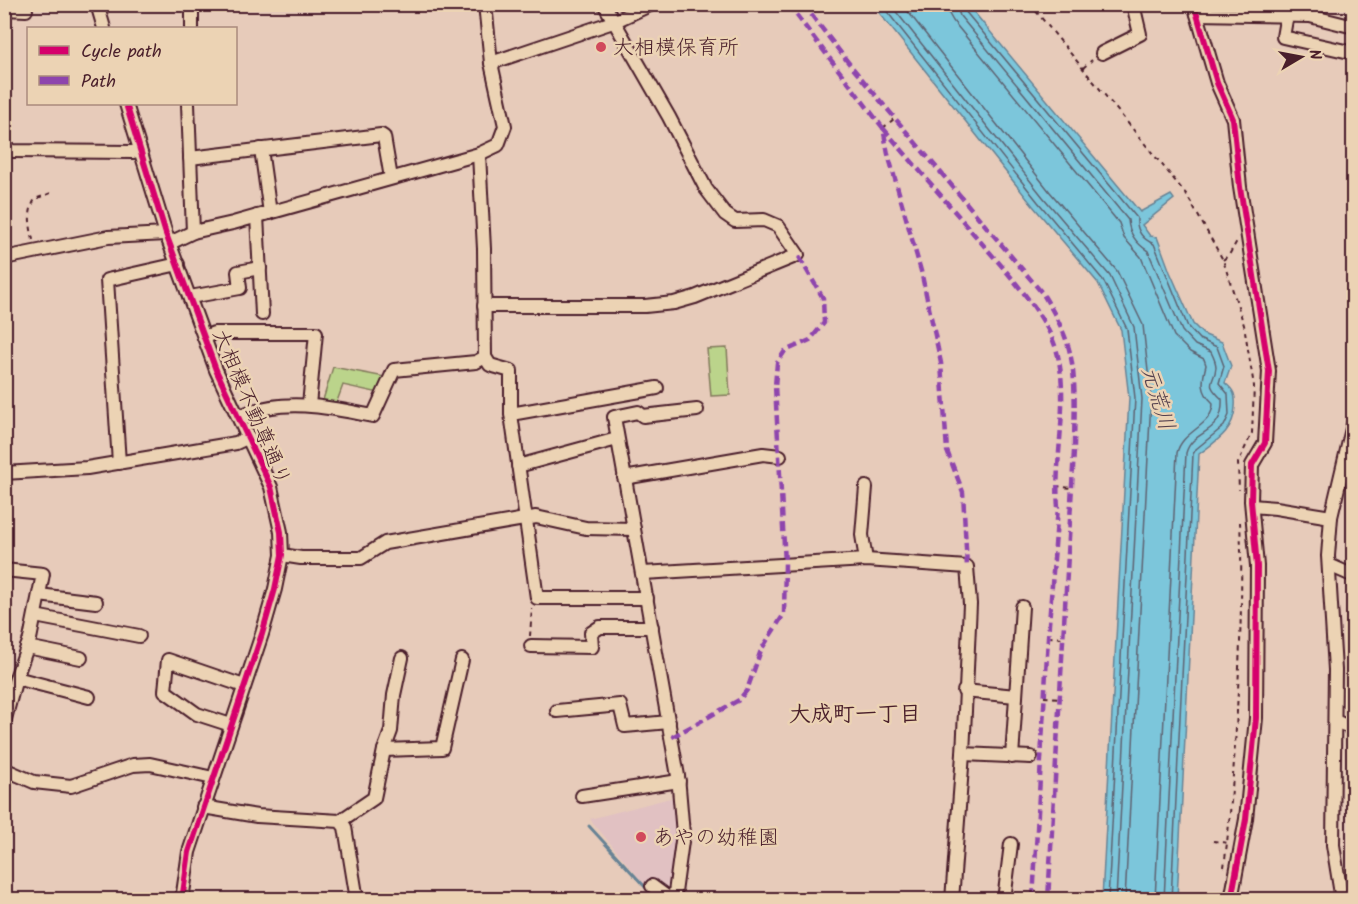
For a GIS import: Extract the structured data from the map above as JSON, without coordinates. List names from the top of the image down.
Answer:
{
  "streets": {
    "street": ["大相模不動尊通り"]
  },
  "districts": ["大成町一丁目"],
  "water": ["元荒川"],
  "places": ["大相模保育所", "あやの幼稚園"],
  "legend": ["Cycle path", "Path"],
  "north": "right"
}
